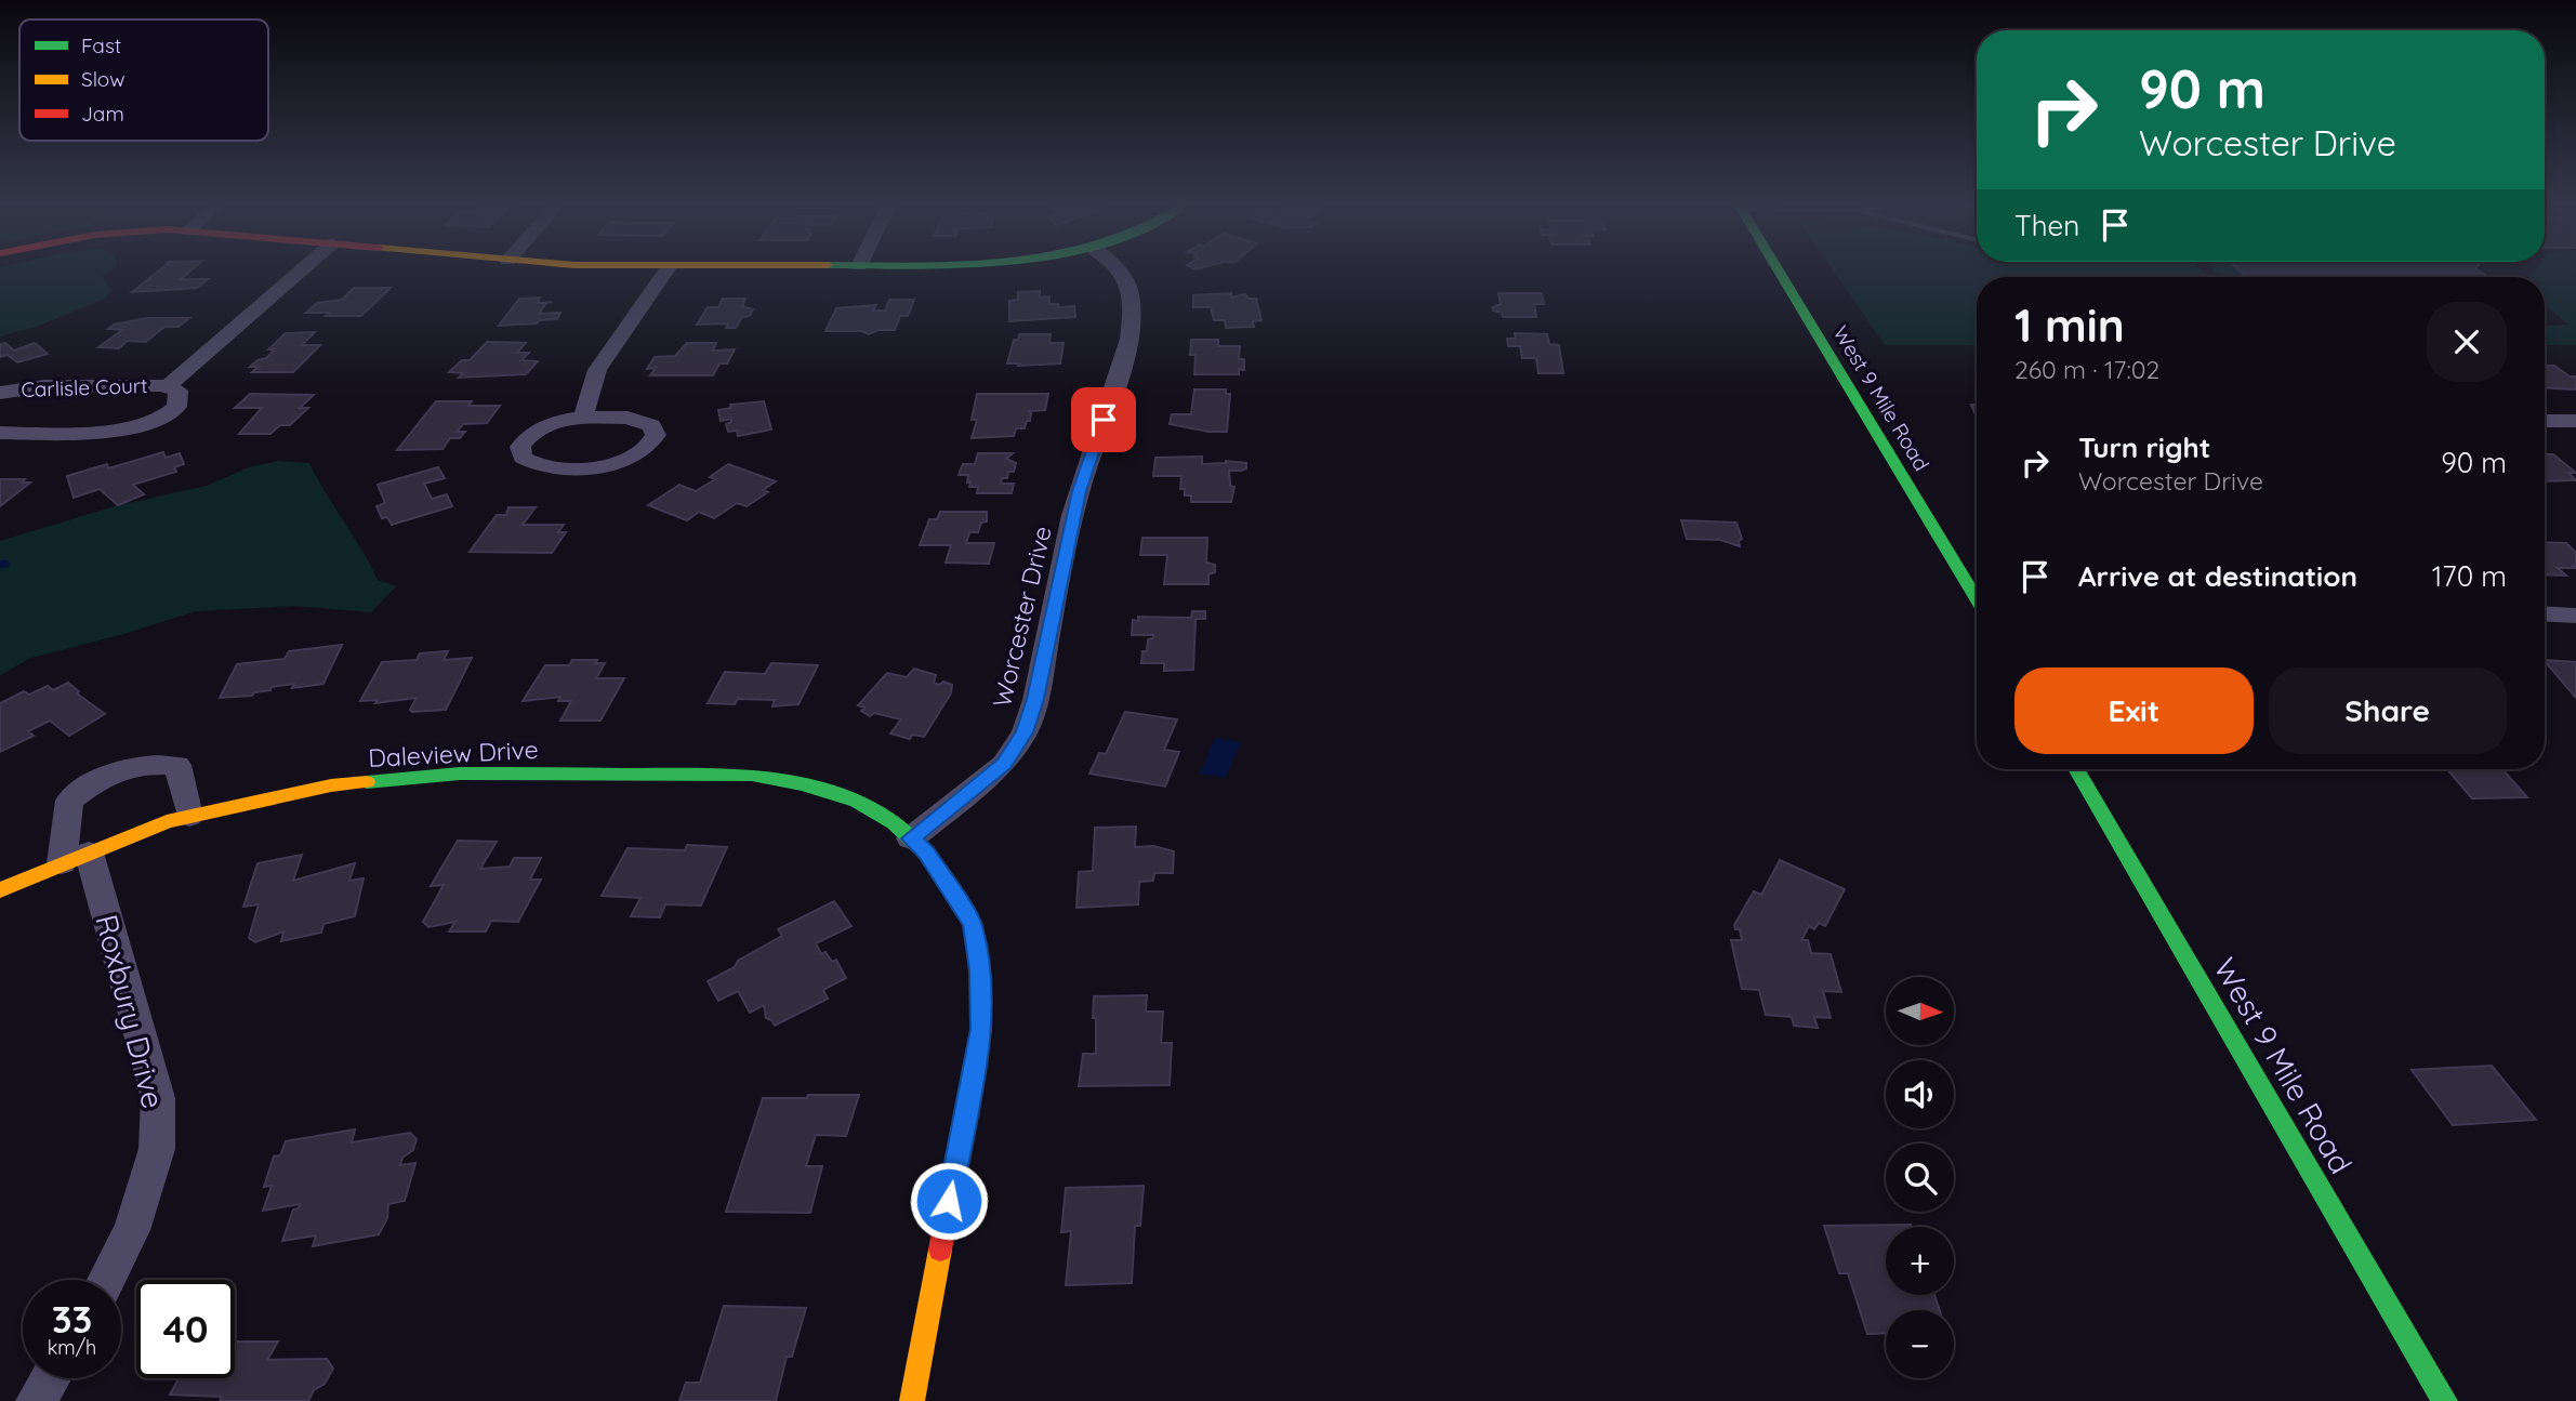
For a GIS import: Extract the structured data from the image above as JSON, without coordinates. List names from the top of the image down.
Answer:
{
  "streets": {
    "street": [
      "Carlisle Court",
      "West 9 Mile Road",
      "Worcester Drive",
      "Daleview Drive",
      "Roxbury Drive"
    ]
  },
  "crossings": [
    ["Worcester Drive", "Daleview Drive"],
    ["Daleview Drive", "Roxbury Drive"]
  ],
  "legend": ["Fast", "Slow", "Jam"],
  "north": "right",
  "page": {
    "turn": ["90 m", "Worcester Drive"],
    "then": "Then",
    "heading": ["1 min", "260 m · 17:02"],
    "list": [
      {
        "name": "Turn right",
        "note": "Worcester Drive",
        "value": "90 m"
      },
      {
        "name": "Arrive at destination",
        "value": "170 m"
      }
    ],
    "buttons": ["Exit", "Share"],
    "map_buttons": ["+", "−"],
    "speed": "33 km/h",
    "limit": "40"
  }
}
